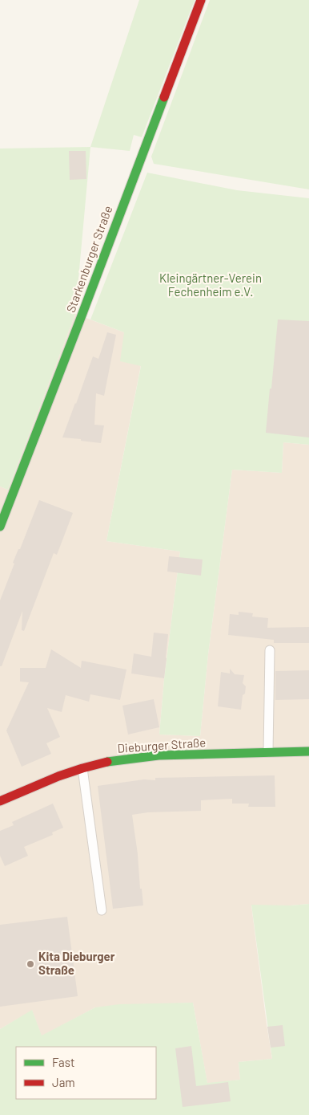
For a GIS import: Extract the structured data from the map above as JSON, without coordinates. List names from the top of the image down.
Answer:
{
  "streets": {
    "street": ["Starkenburger Straße", "Dieburger Straße"]
  },
  "parks": ["Kleingärtner-Verein Fechenheim e.V."],
  "places": ["Kita Dieburger Straße"],
  "legend": ["Fast", "Jam"]
}
